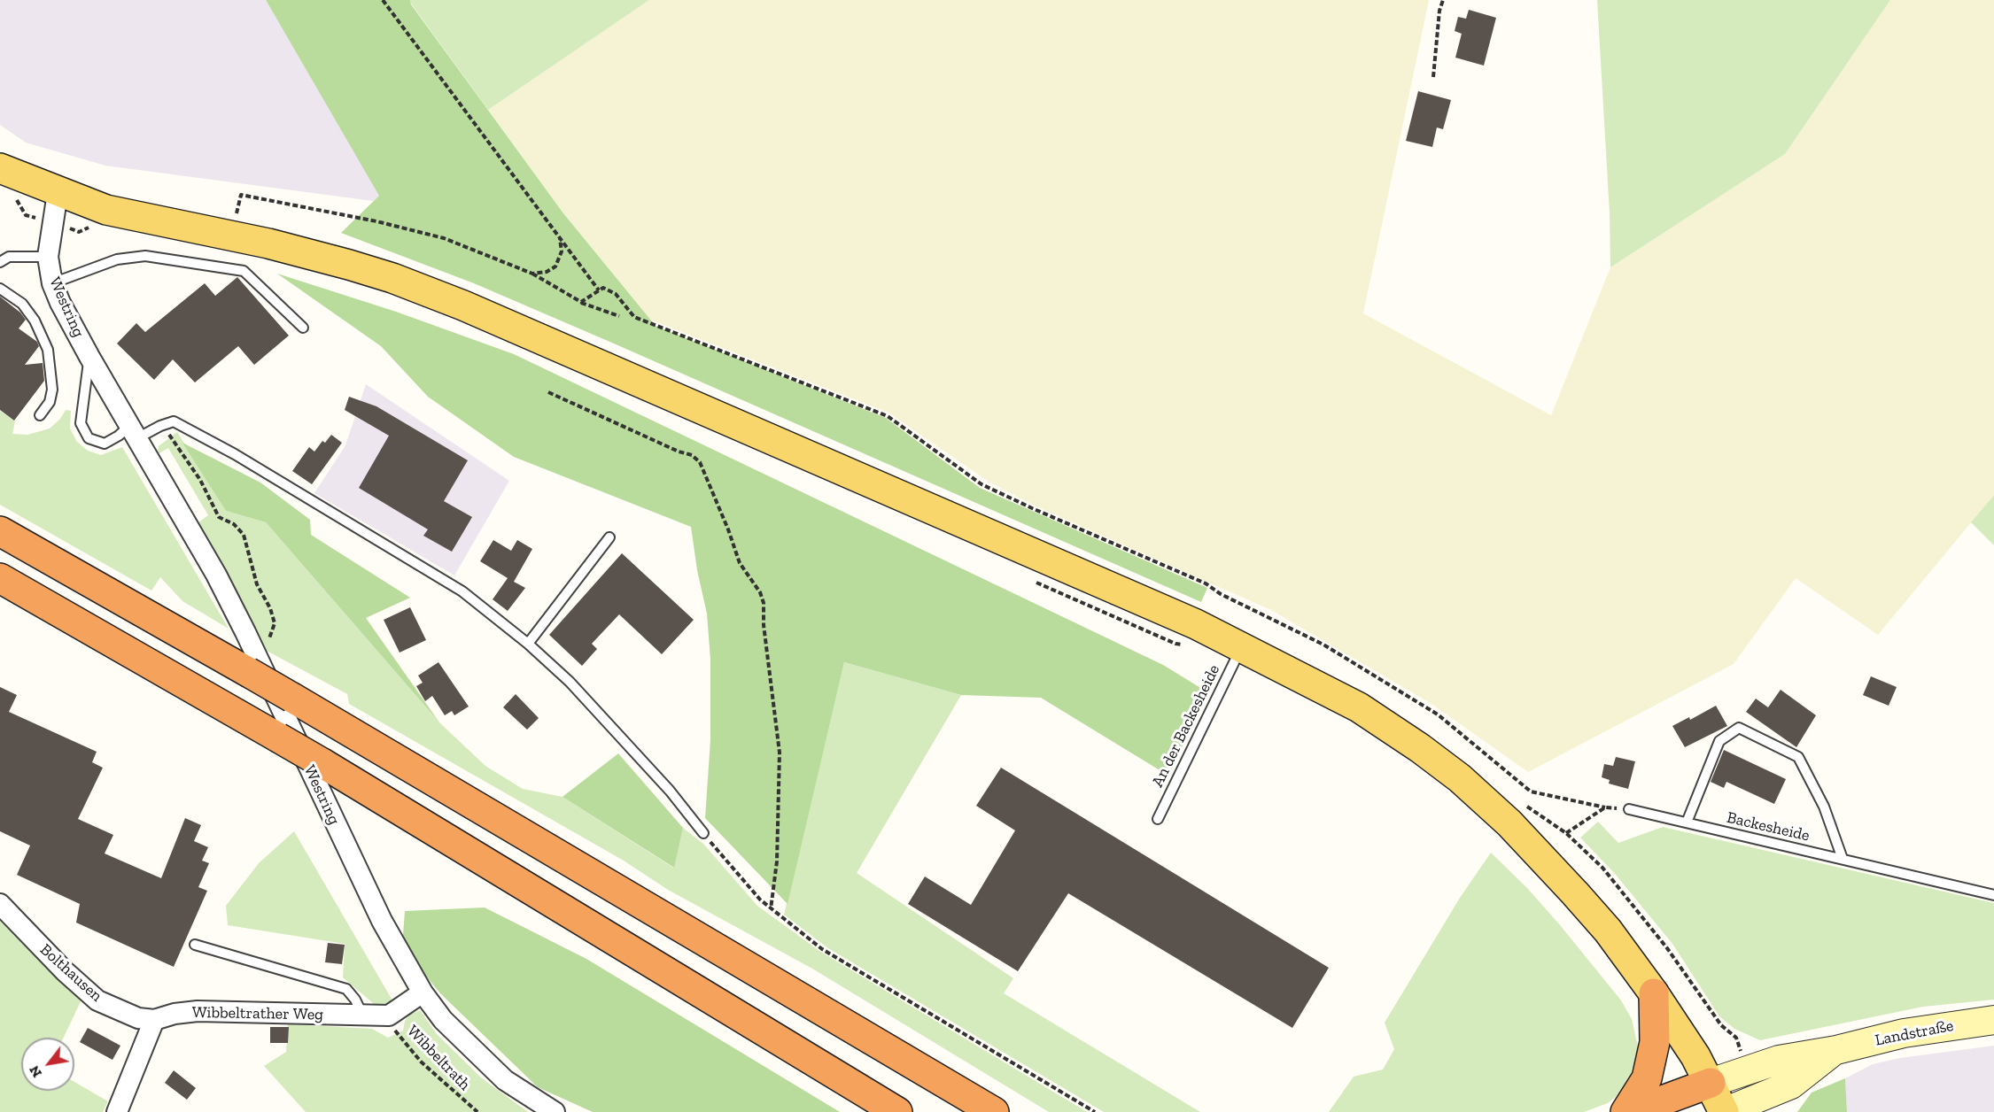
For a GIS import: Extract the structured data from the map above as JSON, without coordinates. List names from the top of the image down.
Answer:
{
  "streets": {
    "main road": ["Landstraße"],
    "street": ["Westring", "Bolthausen", "Wibbeltrather Weg"],
    "lane": ["An der Backesheide", "Backesheide"],
    "path": ["Wibbeltrath"]
  },
  "crossings": [
    ["Bolthausen", "Wibbeltrather Weg"],
    ["Wibbeltrather Weg", "Wibbeltrath"]
  ],
  "north": "bottom left"
}
